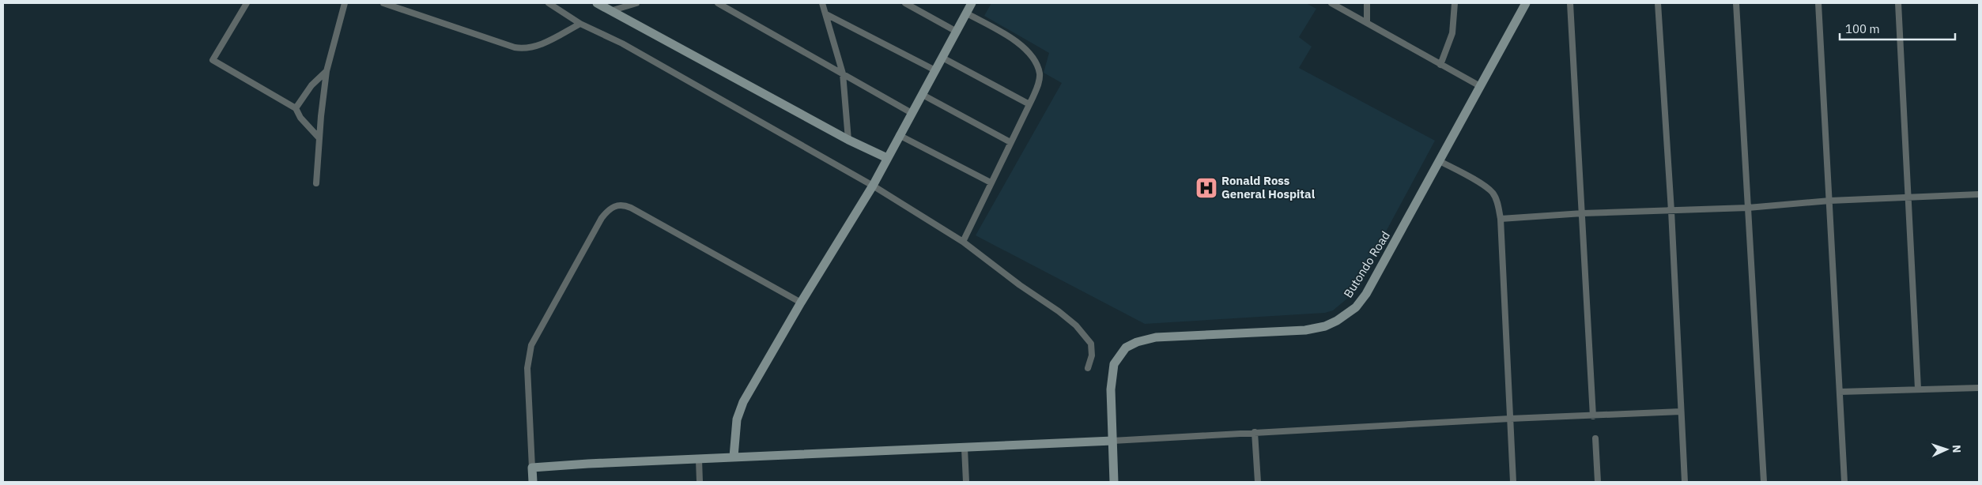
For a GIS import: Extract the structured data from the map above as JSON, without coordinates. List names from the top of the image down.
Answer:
{
  "streets": {
    "street": ["Butondo Road"]
  },
  "places": {
    "hospital": ["Ronald Ross General Hospital"]
  },
  "scale_bar": "100 m",
  "north": "right"
}
